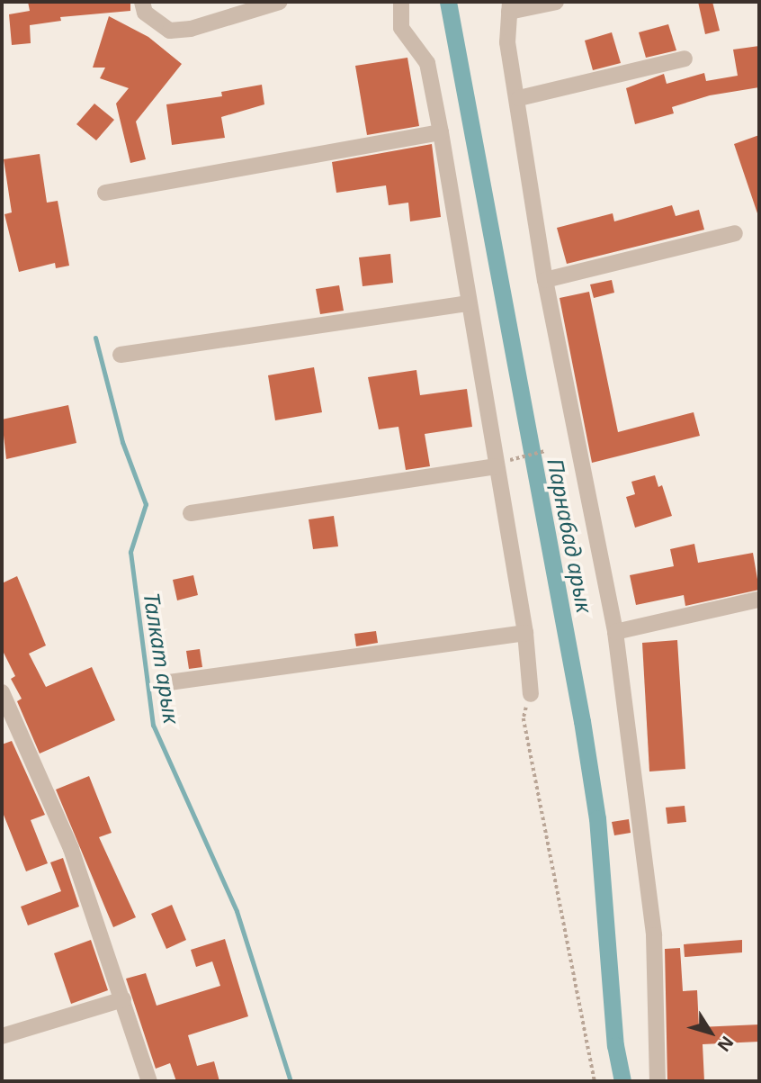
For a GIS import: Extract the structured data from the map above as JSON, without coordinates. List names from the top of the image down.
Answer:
{
  "water": ["Парнабад арык", "Талкат арык"],
  "north": "bottom right"
}
